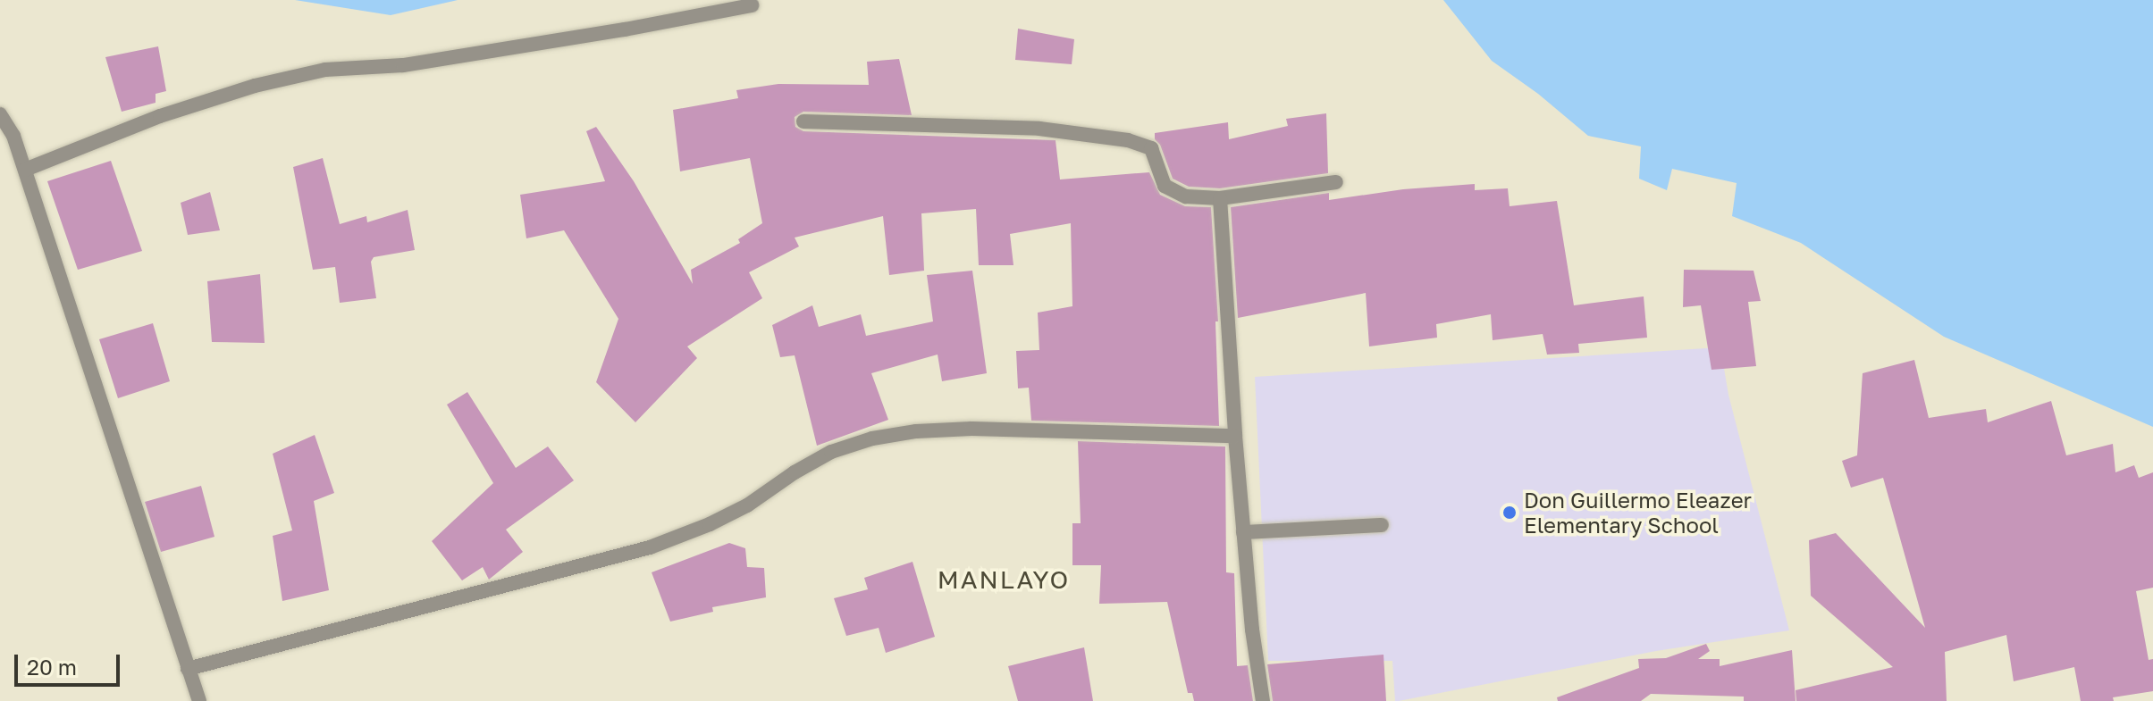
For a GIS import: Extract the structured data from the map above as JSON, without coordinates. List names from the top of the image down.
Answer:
{
  "districts": ["MANLAYO"],
  "places": ["Don Guillermo Eleazer Elementary School"],
  "scale_bar": "20 m"
}
